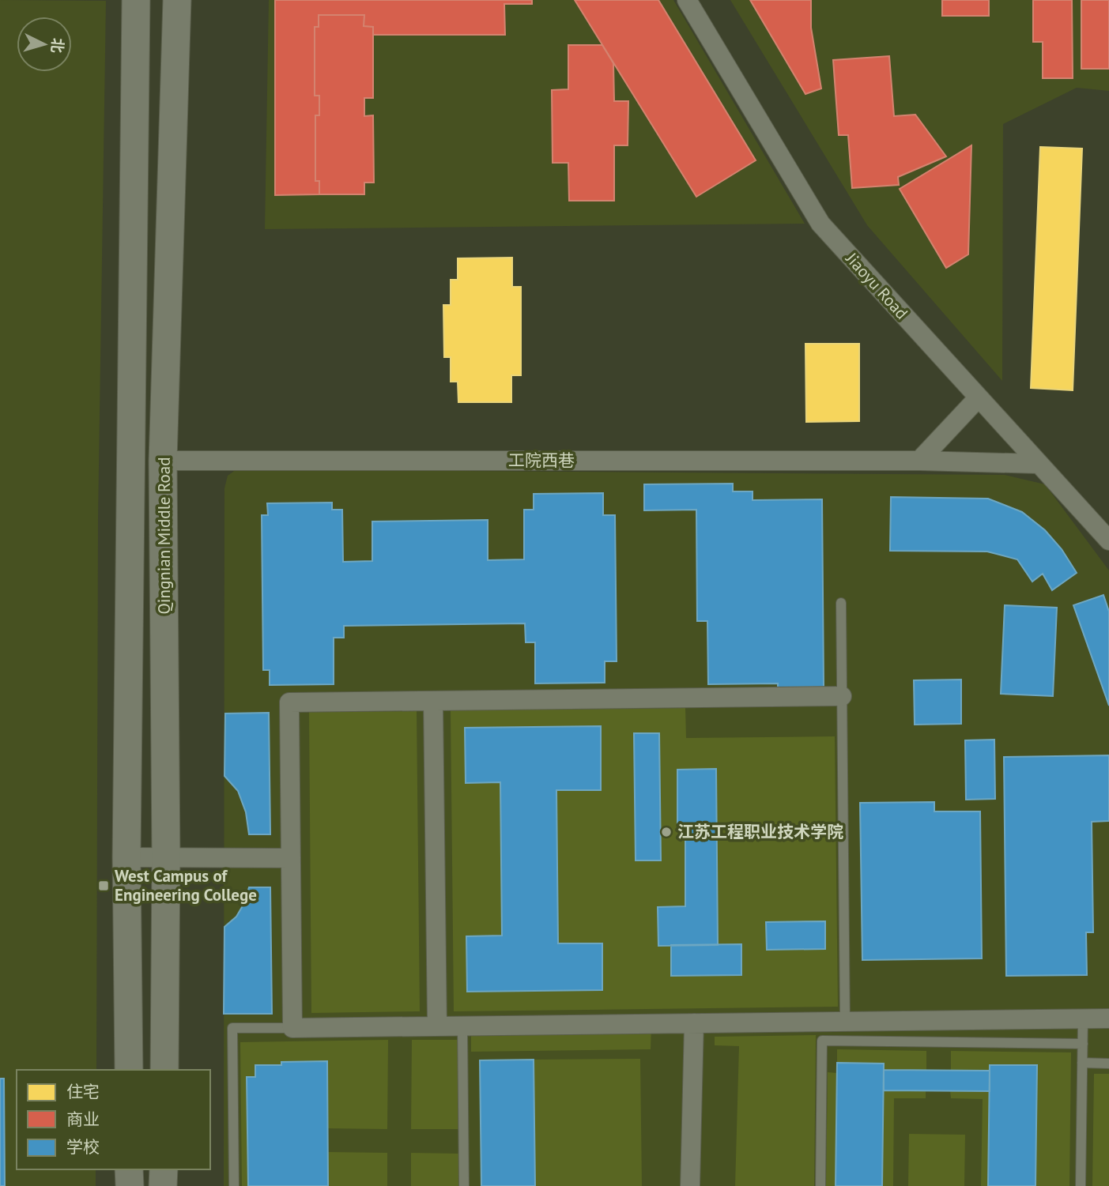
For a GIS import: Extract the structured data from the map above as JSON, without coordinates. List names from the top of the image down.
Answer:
{
  "streets": {
    "main road": ["Qingnian Middle Road"],
    "street": ["Jiaoyu Road", "工院西巷"]
  },
  "crossings": [
    ["Jiaoyu Road", "工院西巷"],
    ["工院西巷", "Qingnian Middle Road"]
  ],
  "places": {
    "other": ["江苏工程职业技术学院"],
    "transit": ["West Campus of Engineering College"]
  },
  "legend": ["住宅", "商业", "学校"],
  "north": "right"
}
